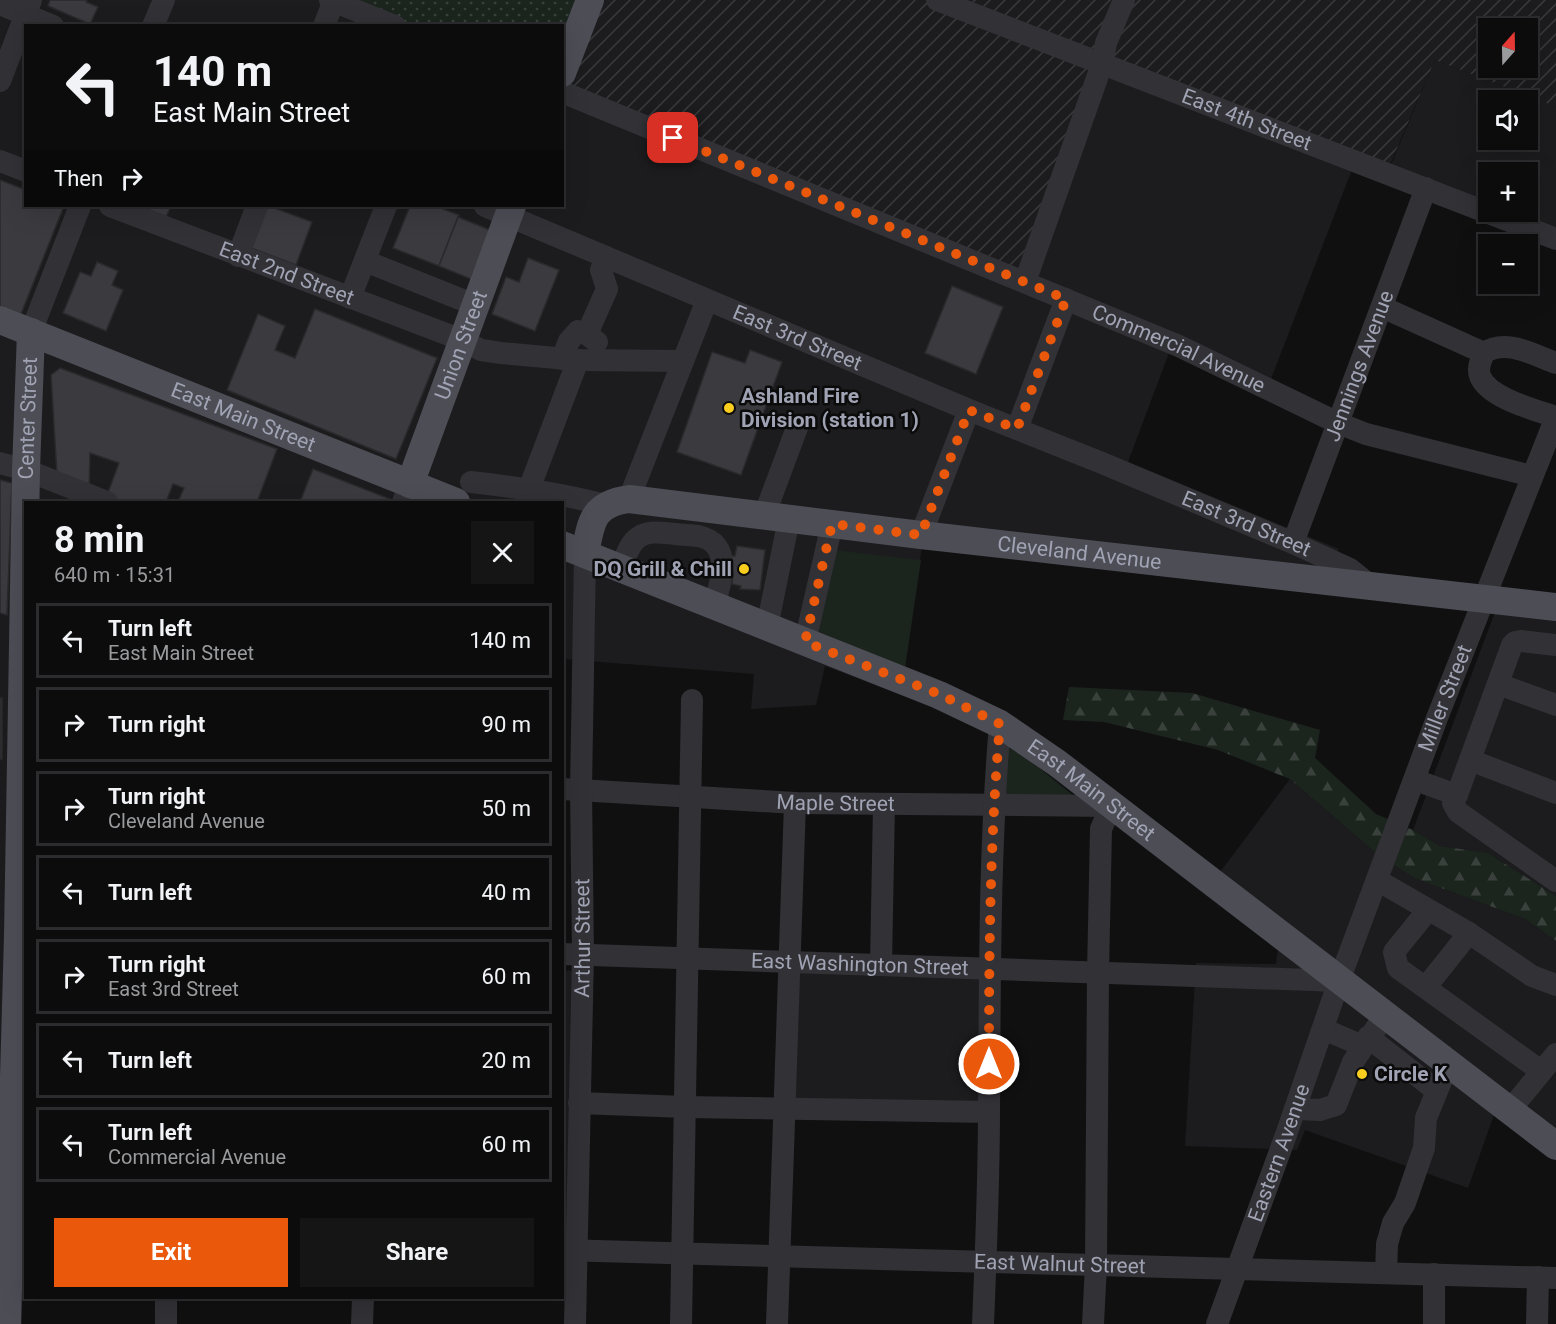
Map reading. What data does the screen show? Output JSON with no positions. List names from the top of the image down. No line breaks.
{"streets":{"main road":["Union Street","East Main Street","Center Street","Cleveland Avenue"],"street":["East 4th Street","East 2nd Street","East 3rd Street","Commercial Avenue","Jennings Avenue","Miller Street","Maple Street","Arthur Street","East Washington Street","Eastern Avenue","East Walnut Street"]},"crossings":[["East 4th Street","Jennings Avenue"],["East 2nd Street","Union Street"],["East 3rd Street","Union Street"],["East 3rd Street","Jennings Avenue"],["East 3rd Street","Cleveland Avenue"],["Union Street","East Main Street"],["Commercial Avenue","Jennings Avenue"],["Commercial Avenue","Miller Street"],["East Main Street","Center Street"],["East Main Street","Cleveland Avenue"],["East Main Street","Miller Street"],["East Main Street","Maple Street"],["East Main Street","Arthur Street"],["East Main Street","East Washington Street"],["East Main Street","Eastern Avenue"],["Cleveland Avenue","Miller Street"],["Miller Street","East Washington Street"],["Miller Street","Eastern Avenue"],["Maple Street","Arthur Street"],["Arthur Street","East Washington Street"],["Arthur Street","East Walnut Street"],["East Washington Street","Eastern Avenue"],["Eastern Avenue","East Walnut Street"]],"places":["Ashland Fire Division (station 1)","DQ Grill & Chill","Circle K"],"north":"top","page":{"map_buttons":["+","−"],"turn":["140 m","East Main Street"],"then":"Then","heading":["8 min","640 m · 15:31"],"list":[{"name":"Turn left","note":"East Main Street","value":"140 m"},{"name":"Turn right","value":"90 m"},{"name":"Turn right","note":"Cleveland Avenue","value":"50 m"},{"name":"Turn left","value":"40 m"},{"name":"Turn right","note":"East 3rd Street","value":"60 m"},{"name":"Turn left","value":"20 m"},{"name":"Turn left","note":"Commercial Avenue","value":"60 m"}],"buttons":["Exit","Share"]}}
